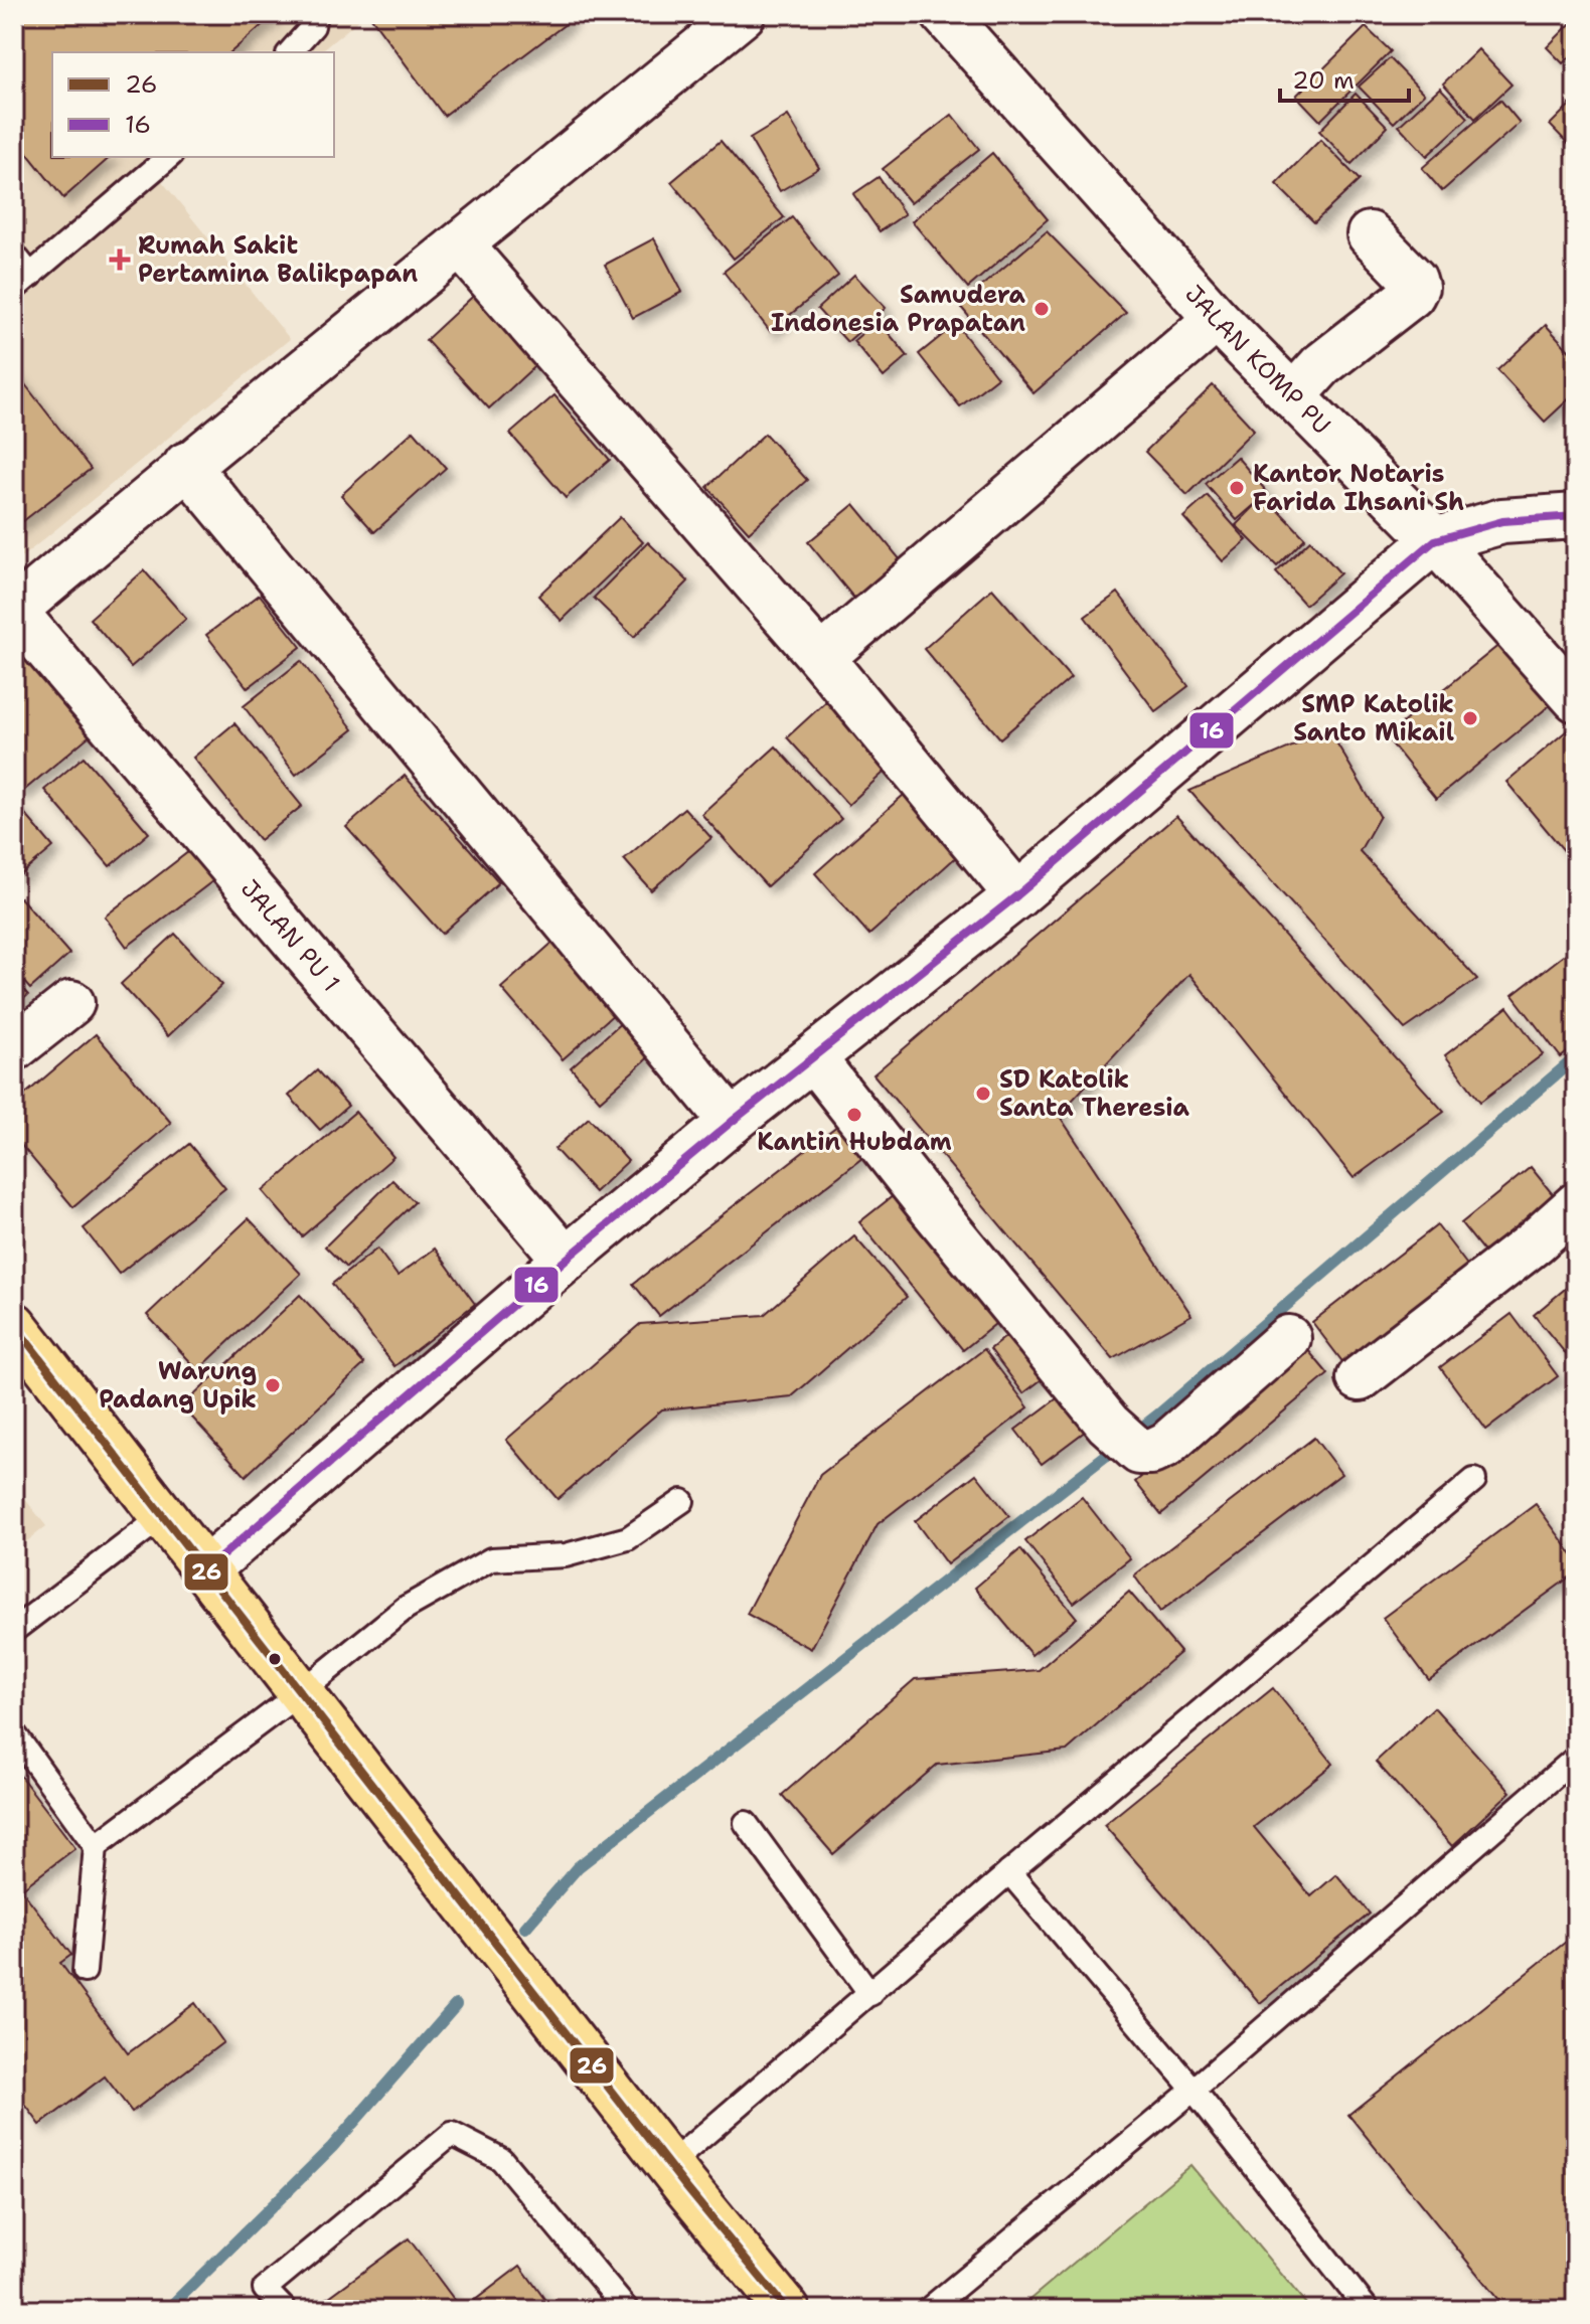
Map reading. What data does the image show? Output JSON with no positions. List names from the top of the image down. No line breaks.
{"streets":{"street":["JALAN KOMP PU","JALAN PU 1"]},"places":{"health":["Rumah Sakit Pertamina Balikpapan"],"other":["Samudera Indonesia Prapatan","Kantor Notaris Farida Ihsani Sh","SMP Katolik Santo Mikail","SD Katolik Santa Theresia","Kantin Hubdam","Warung Padang Upik"]},"lines":["transit line 16","transit line 26"],"legend":["26","16"],"scale_bar":"20 m"}
